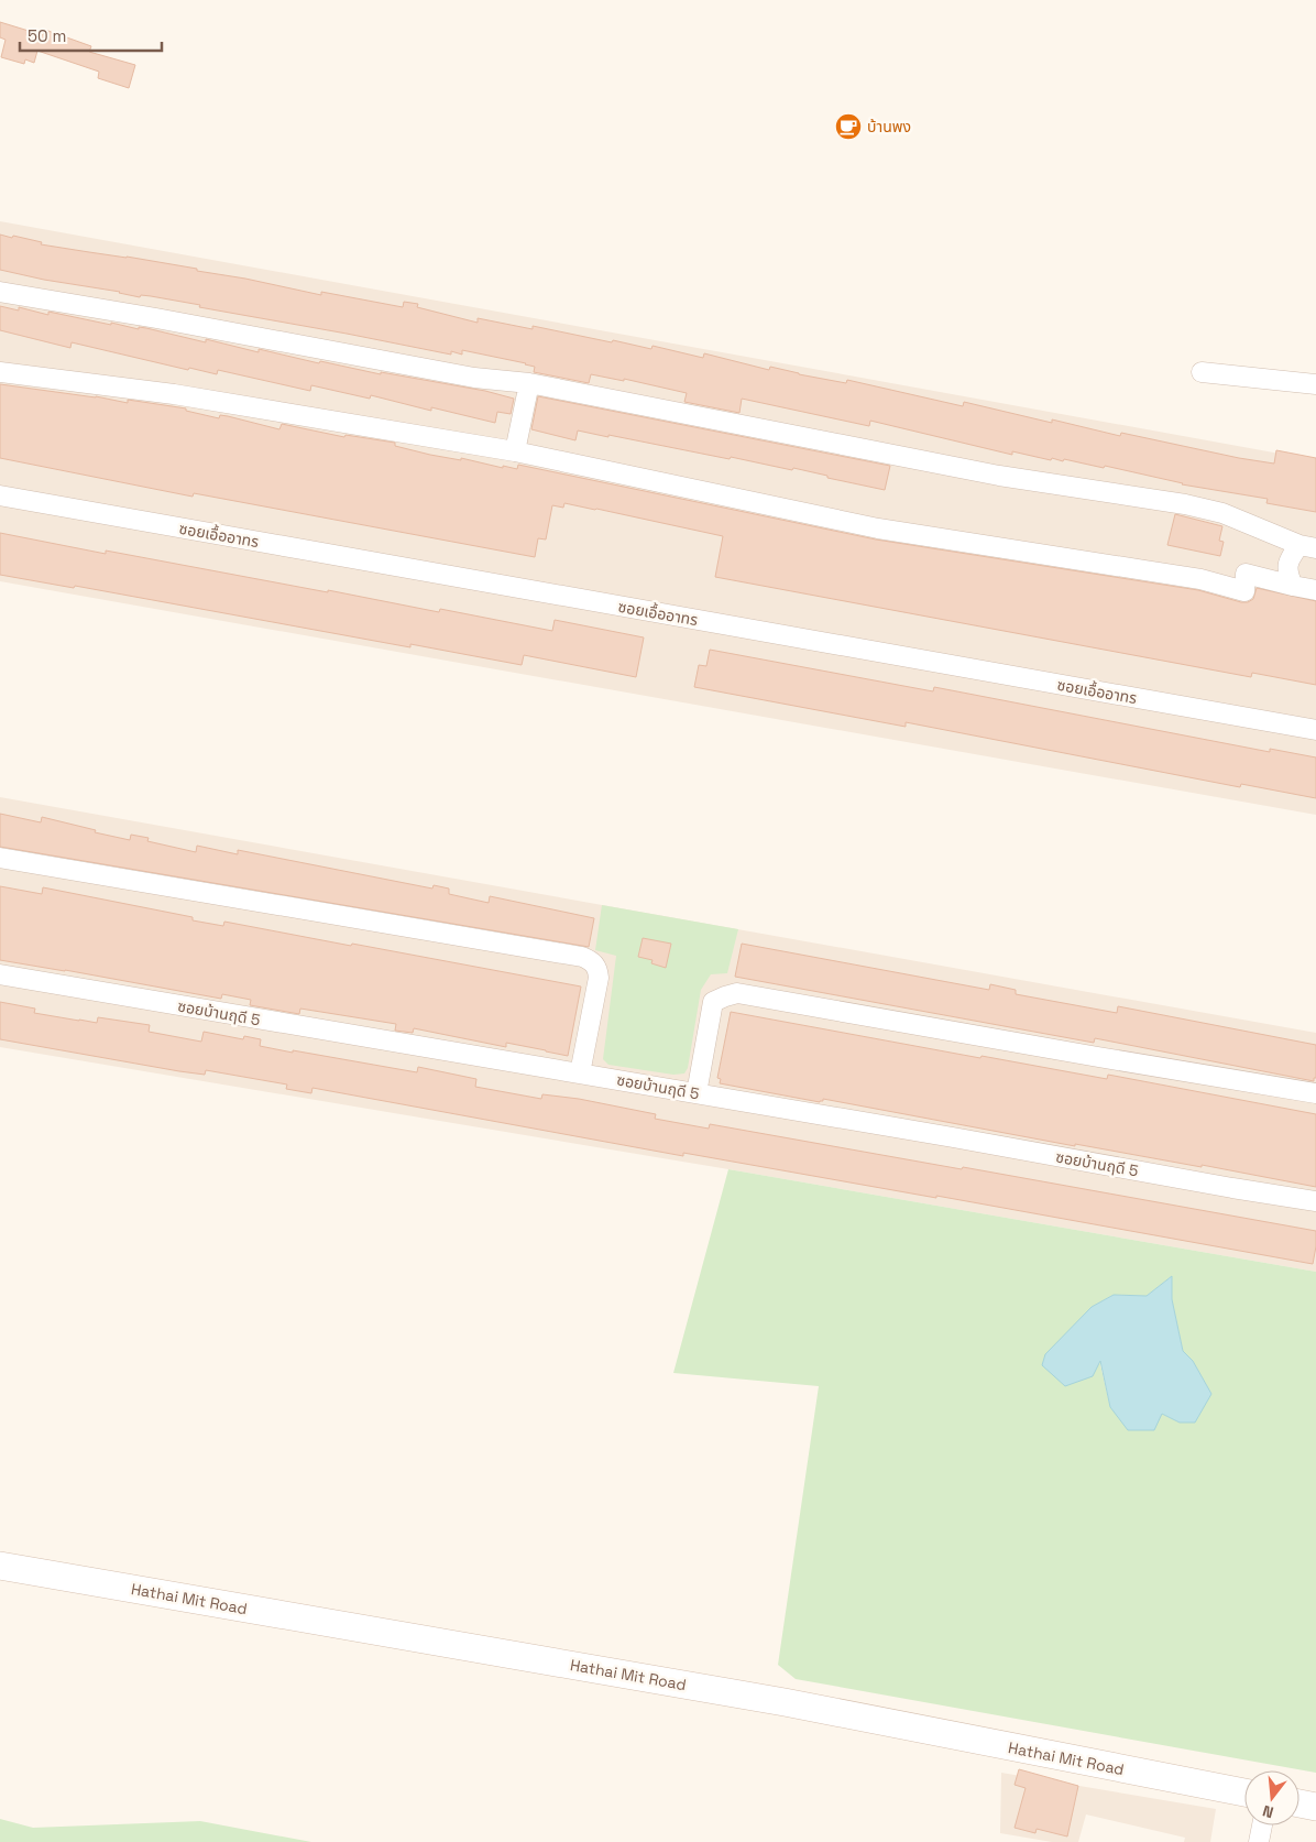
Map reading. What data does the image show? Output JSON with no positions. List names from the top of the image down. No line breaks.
{"streets":{"street":["ซอยเอื้ออาทร","ซอยบ้านฤดี 5","Hathai Mit Road"]},"places":{"cafe":["บ้านพง"]},"scale_bar":"50 m","north":"bottom"}
